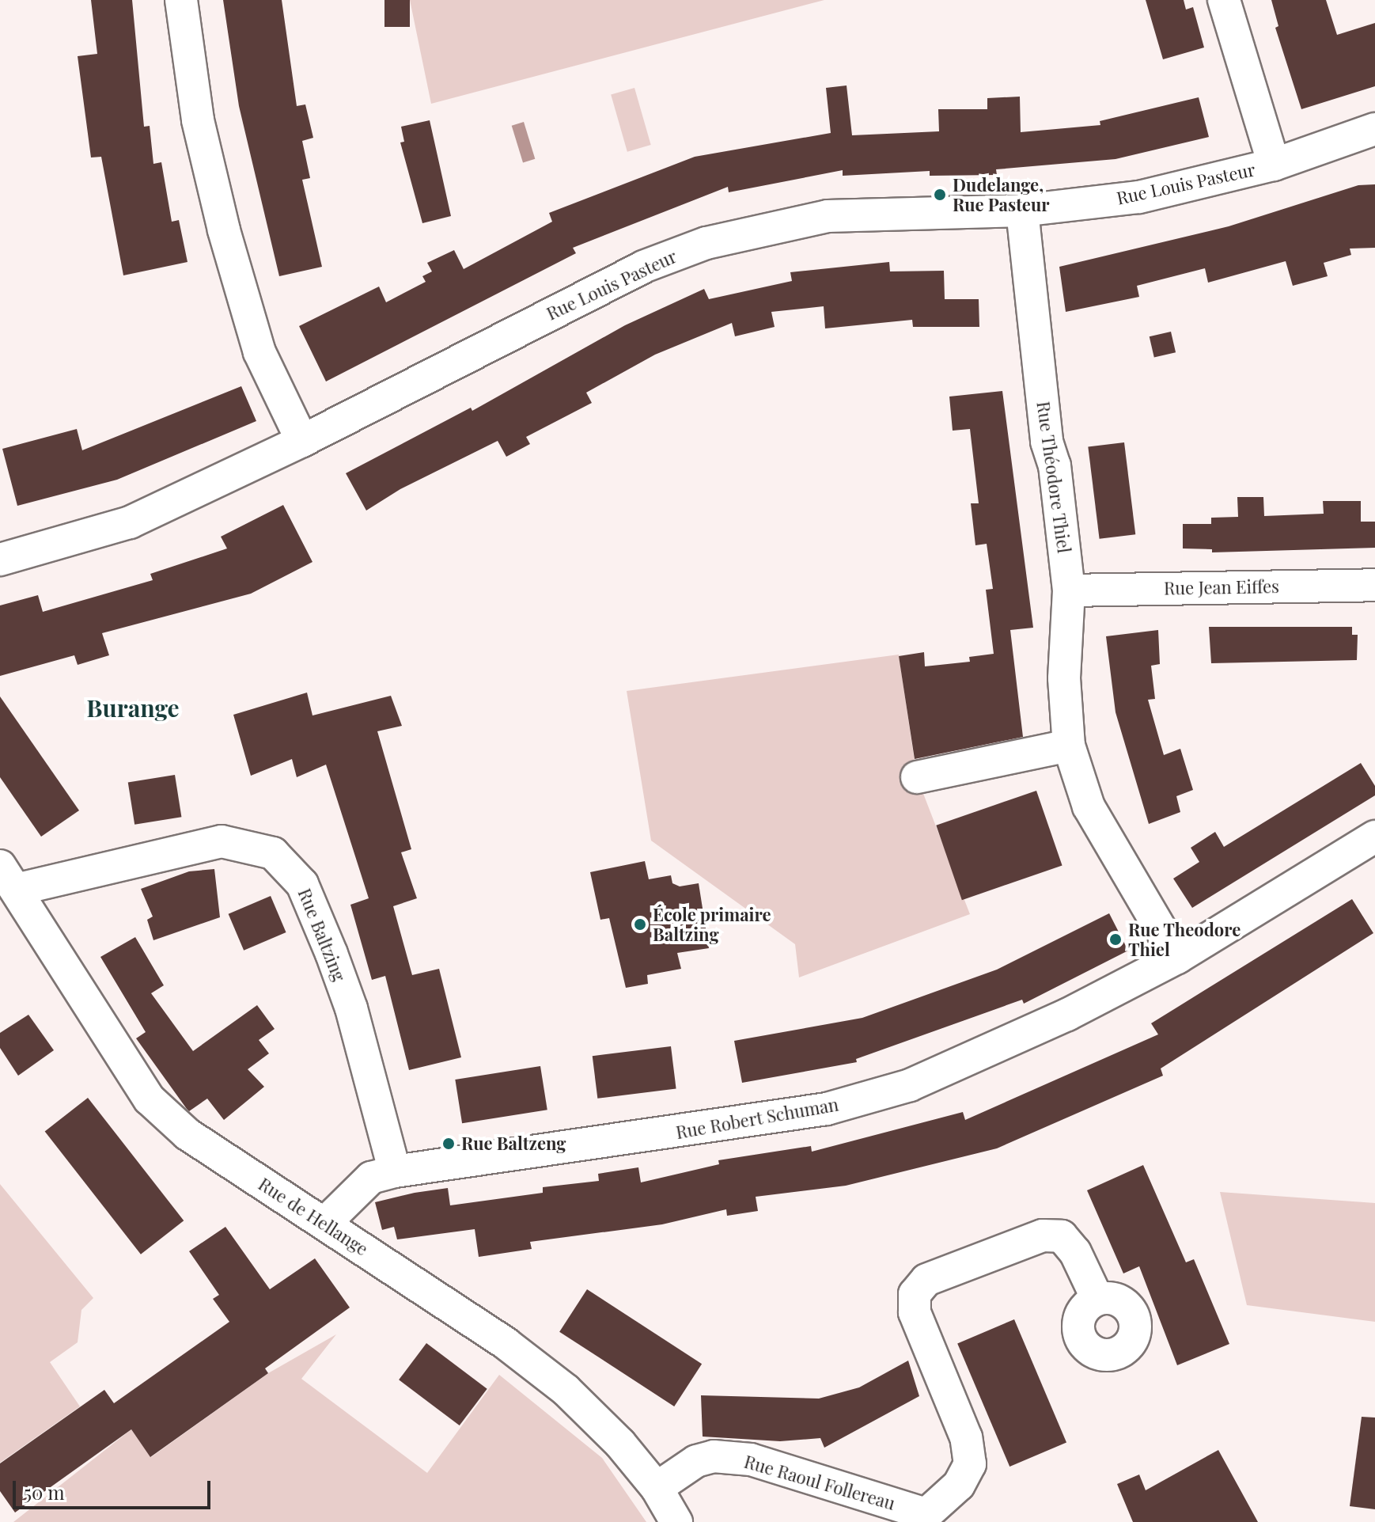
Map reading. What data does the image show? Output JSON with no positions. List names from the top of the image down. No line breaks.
{"streets":{"street":["Rue Louis Pasteur","Rue Théodore Thiel","Rue Jean Eiffes","Rue Baltzing","Rue Robert Schuman","Rue de Hellange","Rue Raoul Follereau"]},"crossings":[["Rue Louis Pasteur","Rue Théodore Thiel"],["Rue Théodore Thiel","Rue Jean Eiffes"],["Rue Théodore Thiel","Rue Robert Schuman"],["Rue Baltzing","Rue Robert Schuman"],["Rue Baltzing","Rue de Hellange"],["Rue Robert Schuman","Rue de Hellange"],["Rue de Hellange","Rue Raoul Follereau"]],"districts":["Burange"],"places":["Dudelange, Rue Pasteur","École primaire Baltzing","Rue Theodore Thiel","Rue Baltzeng"],"scale_bar":"50 m"}
